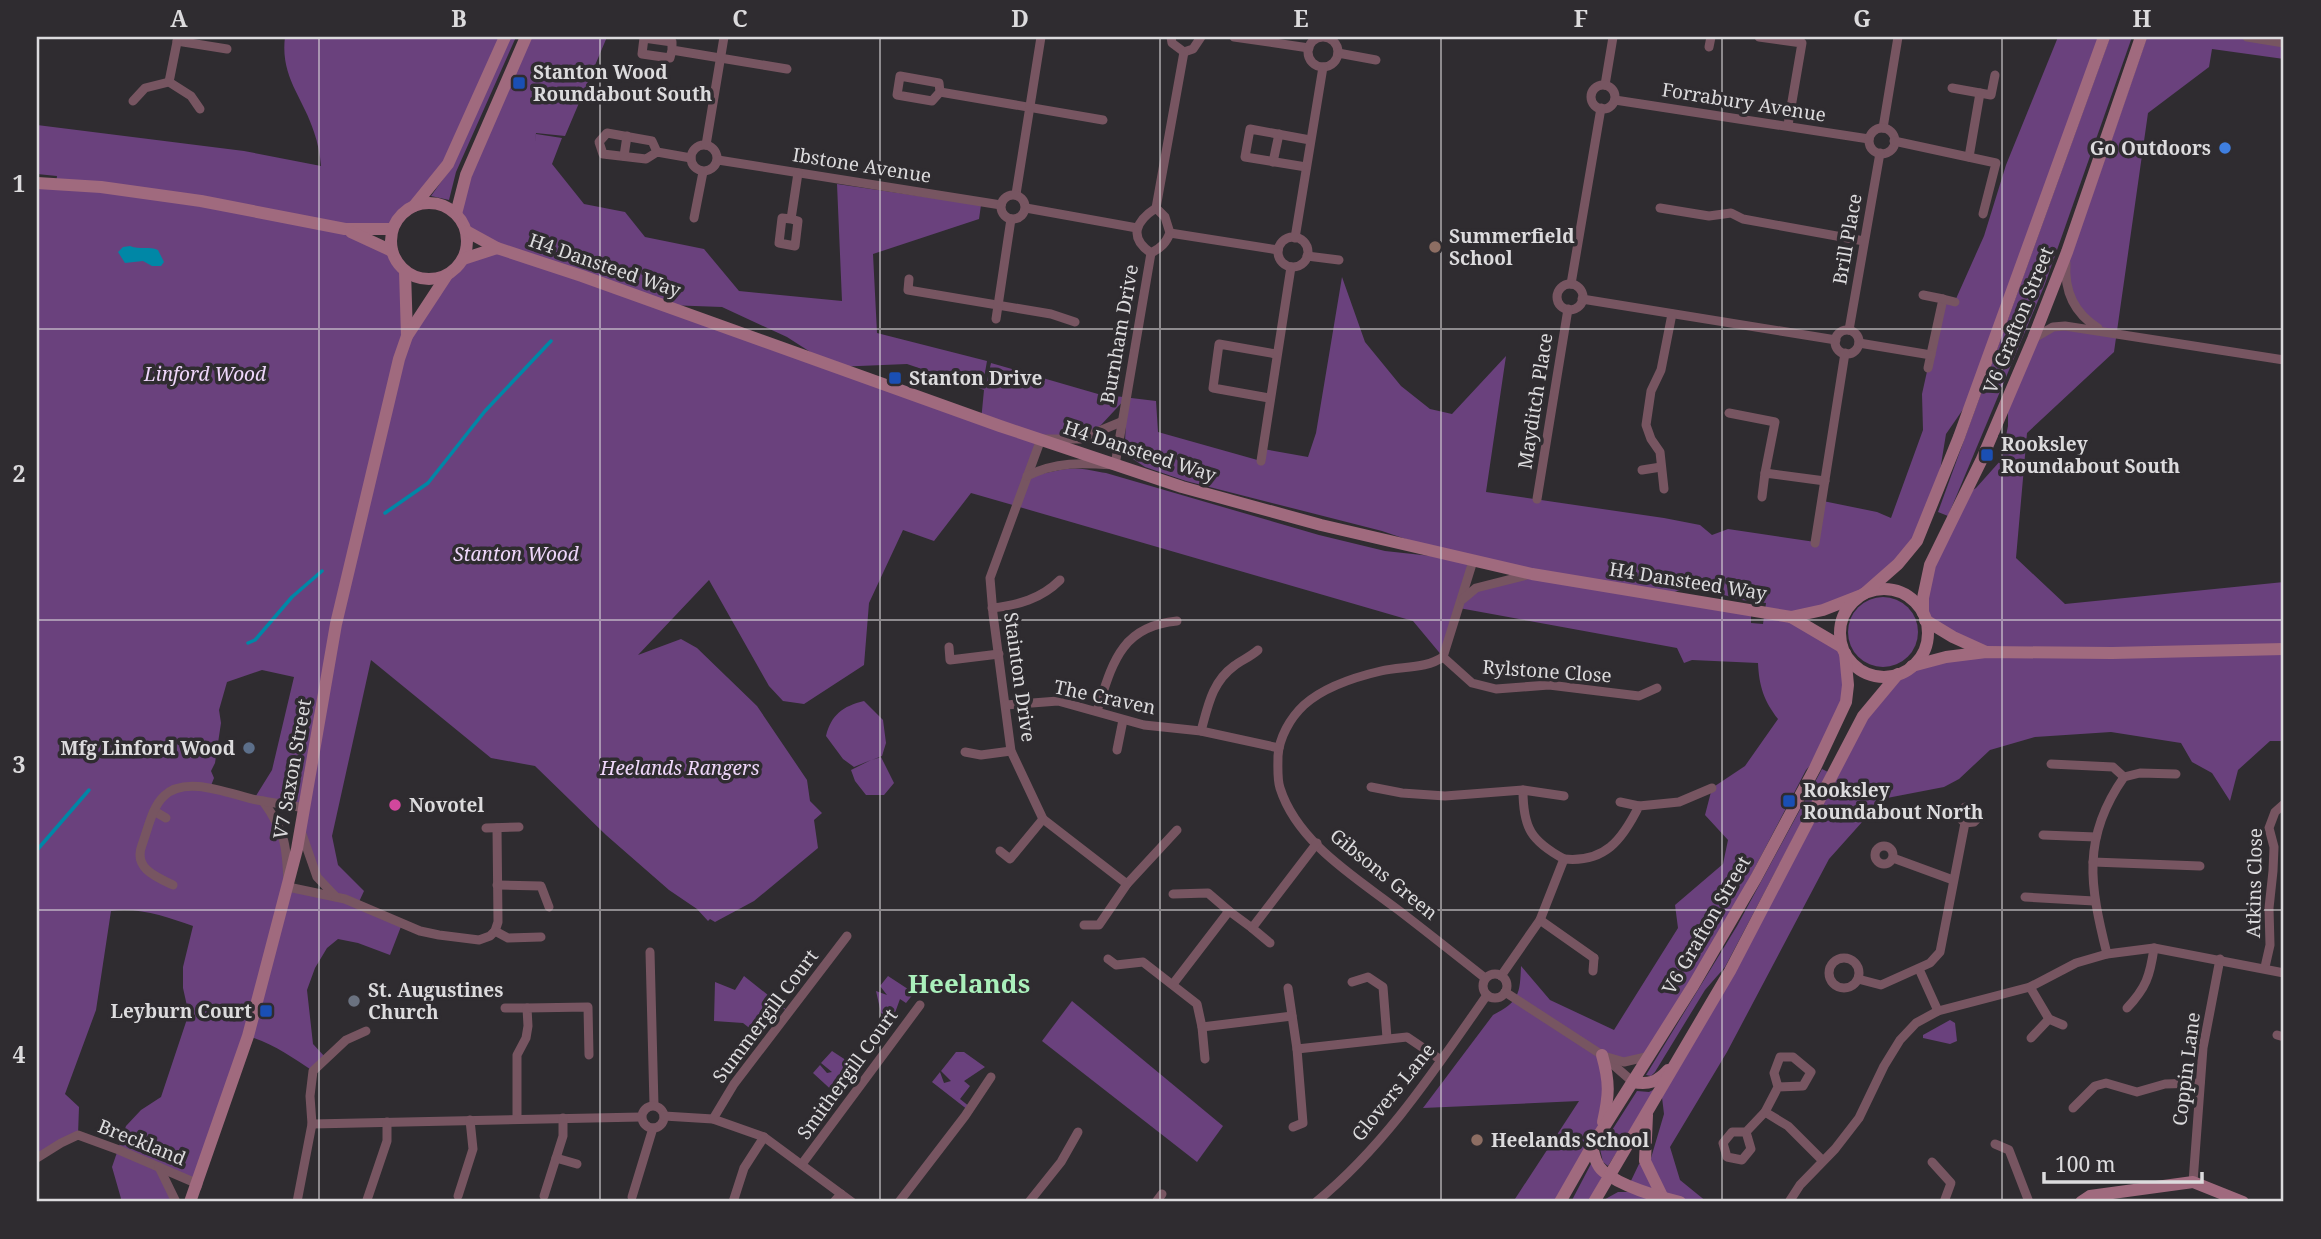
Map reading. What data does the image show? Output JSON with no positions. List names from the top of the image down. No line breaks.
{"streets":{"street":["Forrabury Avenue","Ibstone Avenue","Brill Place","H4 Dansteed Way","V6 Grafton Street","Burnham Drive","Mayditch Place","Rylstone Close","Stainton Drive","The Craven","V7 Saxon Street","Gibsons Green","Atkins Close","Summergill Court","Coppin Lane","Smithergill Court","Glovers Lane","Breckland"]},"crossings":[["Forrabury Avenue","Brill Place"],["Forrabury Avenue","Mayditch Place"],["H4 Dansteed Way","V6 Grafton Street"],["H4 Dansteed Way","Burnham Drive"],["H4 Dansteed Way","Stainton Drive"],["H4 Dansteed Way","V7 Saxon Street"],["Burnham Drive","Stainton Drive"],["Rylstone Close","Gibsons Green"],["Stainton Drive","The Craven"],["The Craven","Gibsons Green"],["V7 Saxon Street","Breckland"],["Gibsons Green","Glovers Lane"]],"districts":["Heelands"],"parks":["Linford Wood","Stanton Wood","Heelands Rangers"],"places":{"transit":["Stanton Wood Roundabout South","Stanton Drive","Rooksley Roundabout South","Rooksley Roundabout North","Leyburn Court"],"other":["Go Outdoors","Summerfield School","Mfg Linford Wood","Novotel","St. Augustines Church","Heelands School"]},"scale_bar":"100 m","grid":{"columns":["A","B","C","D","E","F","G","H"],"rows":["1","2","3","4"]}}
